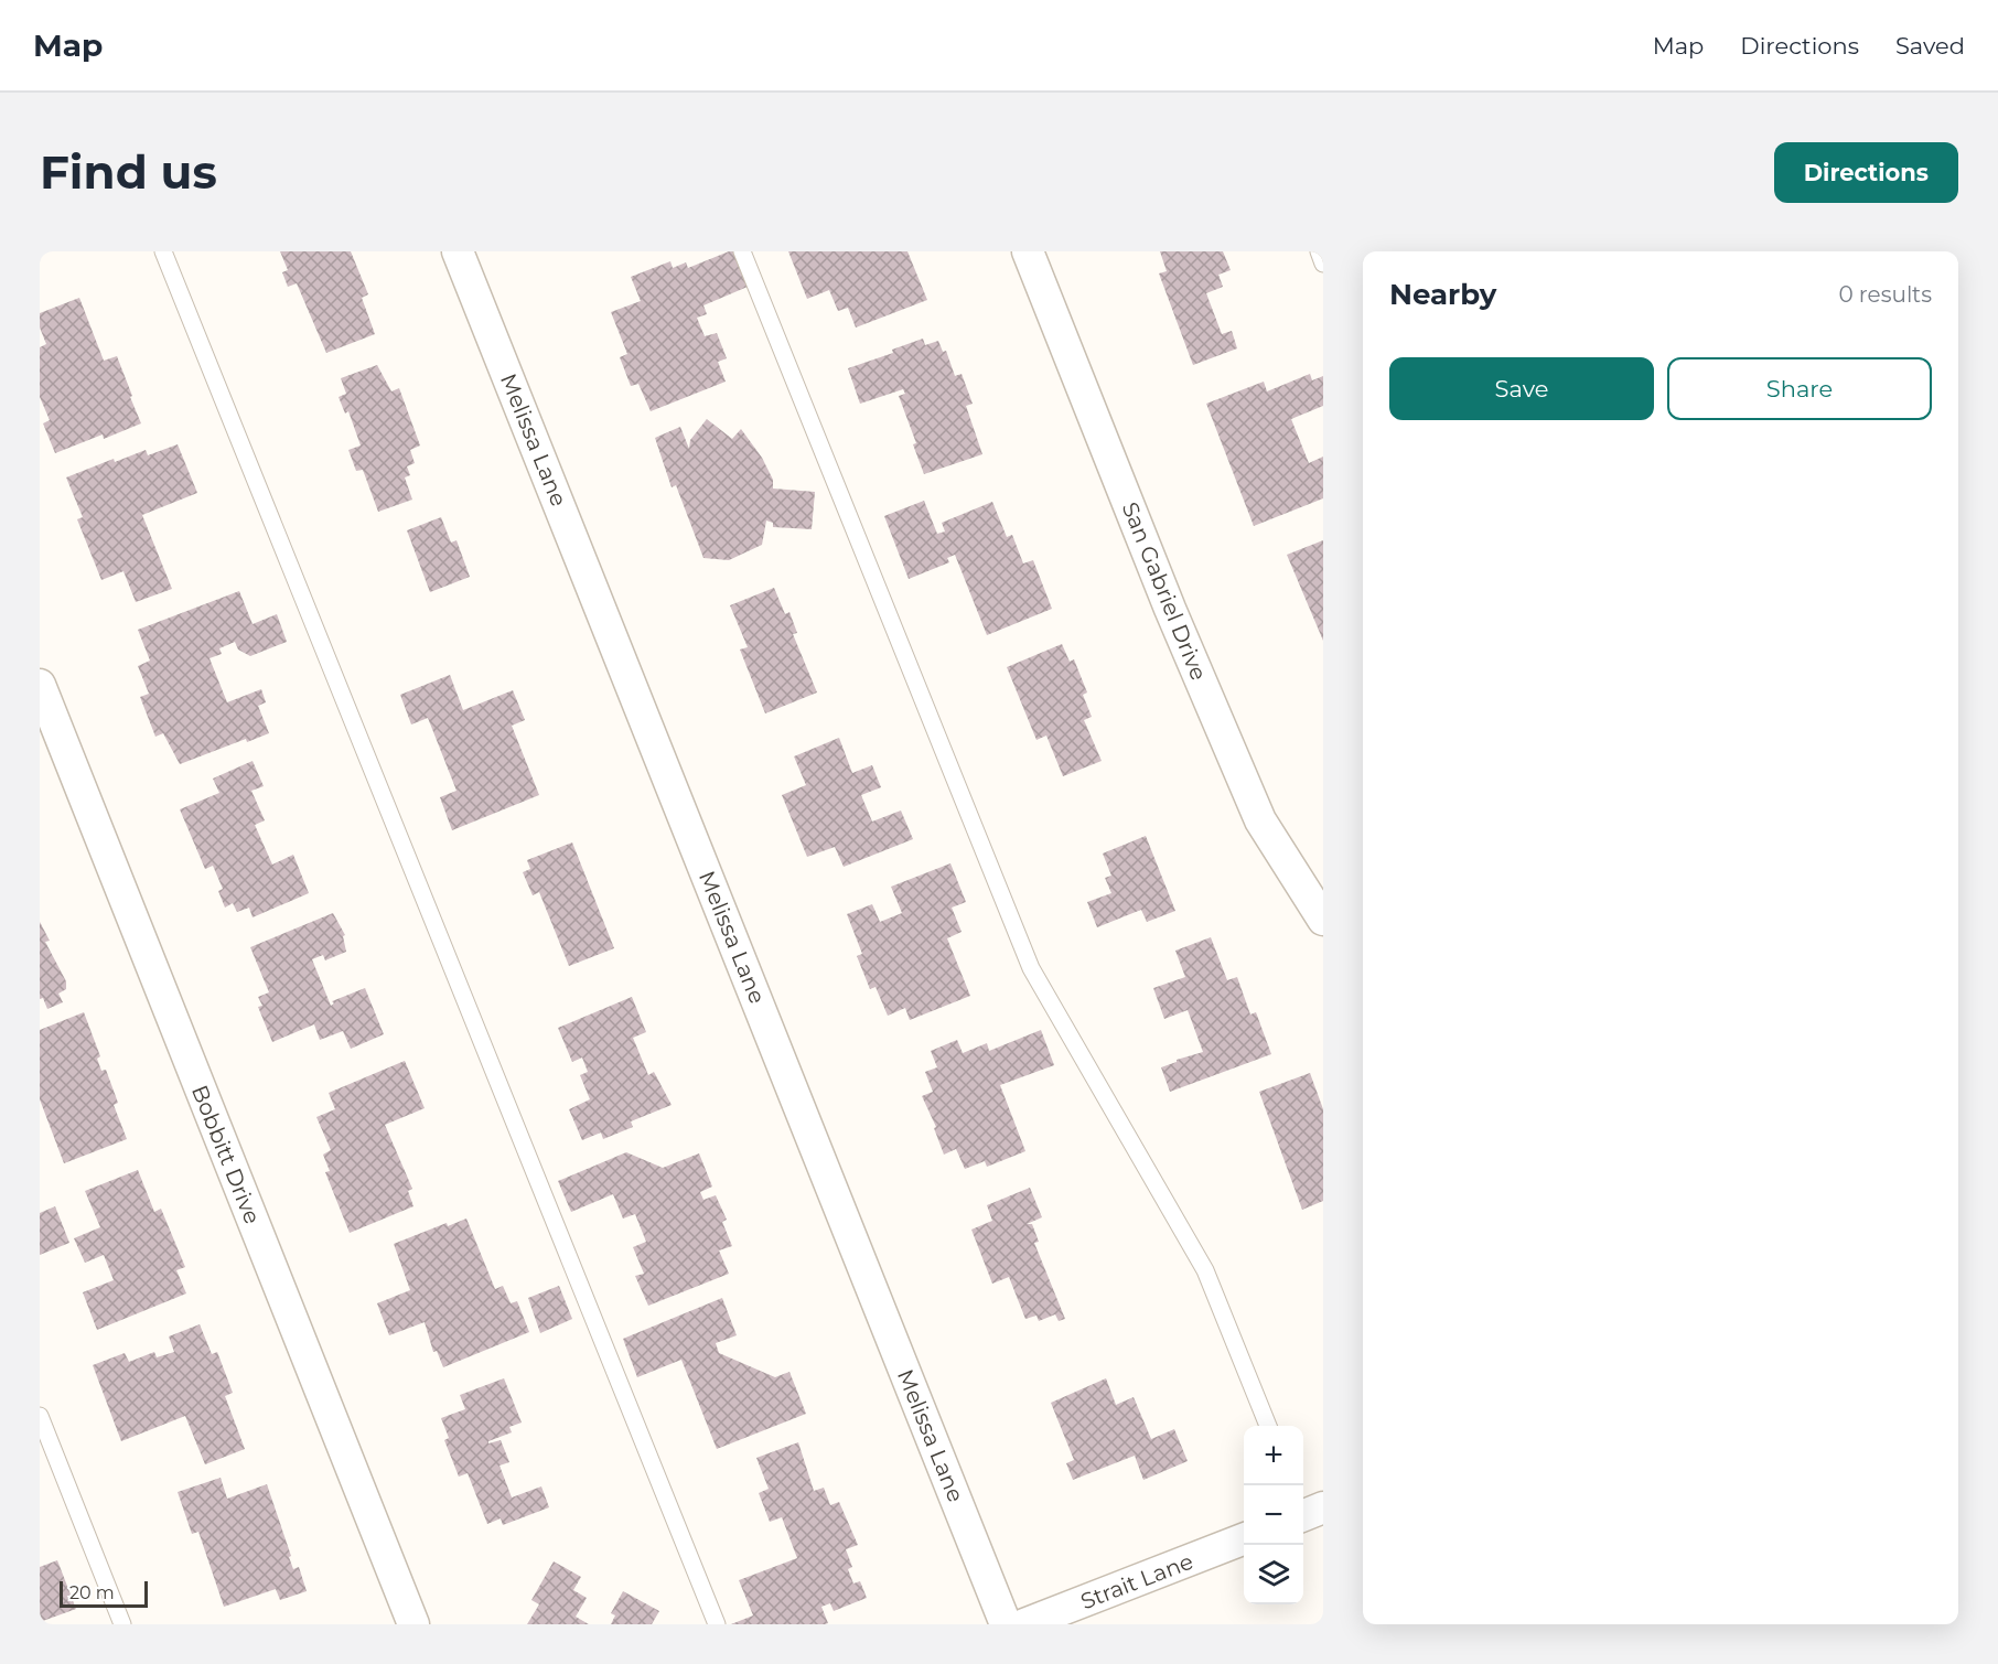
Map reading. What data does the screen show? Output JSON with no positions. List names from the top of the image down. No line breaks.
{"streets":{"street":["Melissa Lane","San Gabriel Drive","Bobbitt Drive","Strait Lane"]},"scale_bar":"20 m","page":{"header":"Map","nav":["Map","Directions","Saved"],"buttons":["Directions",["Save","Share"]],"title":"Find us","heading":["Nearby","0 results"],"map_buttons":["+","−"],"scale":"20 m"}}
